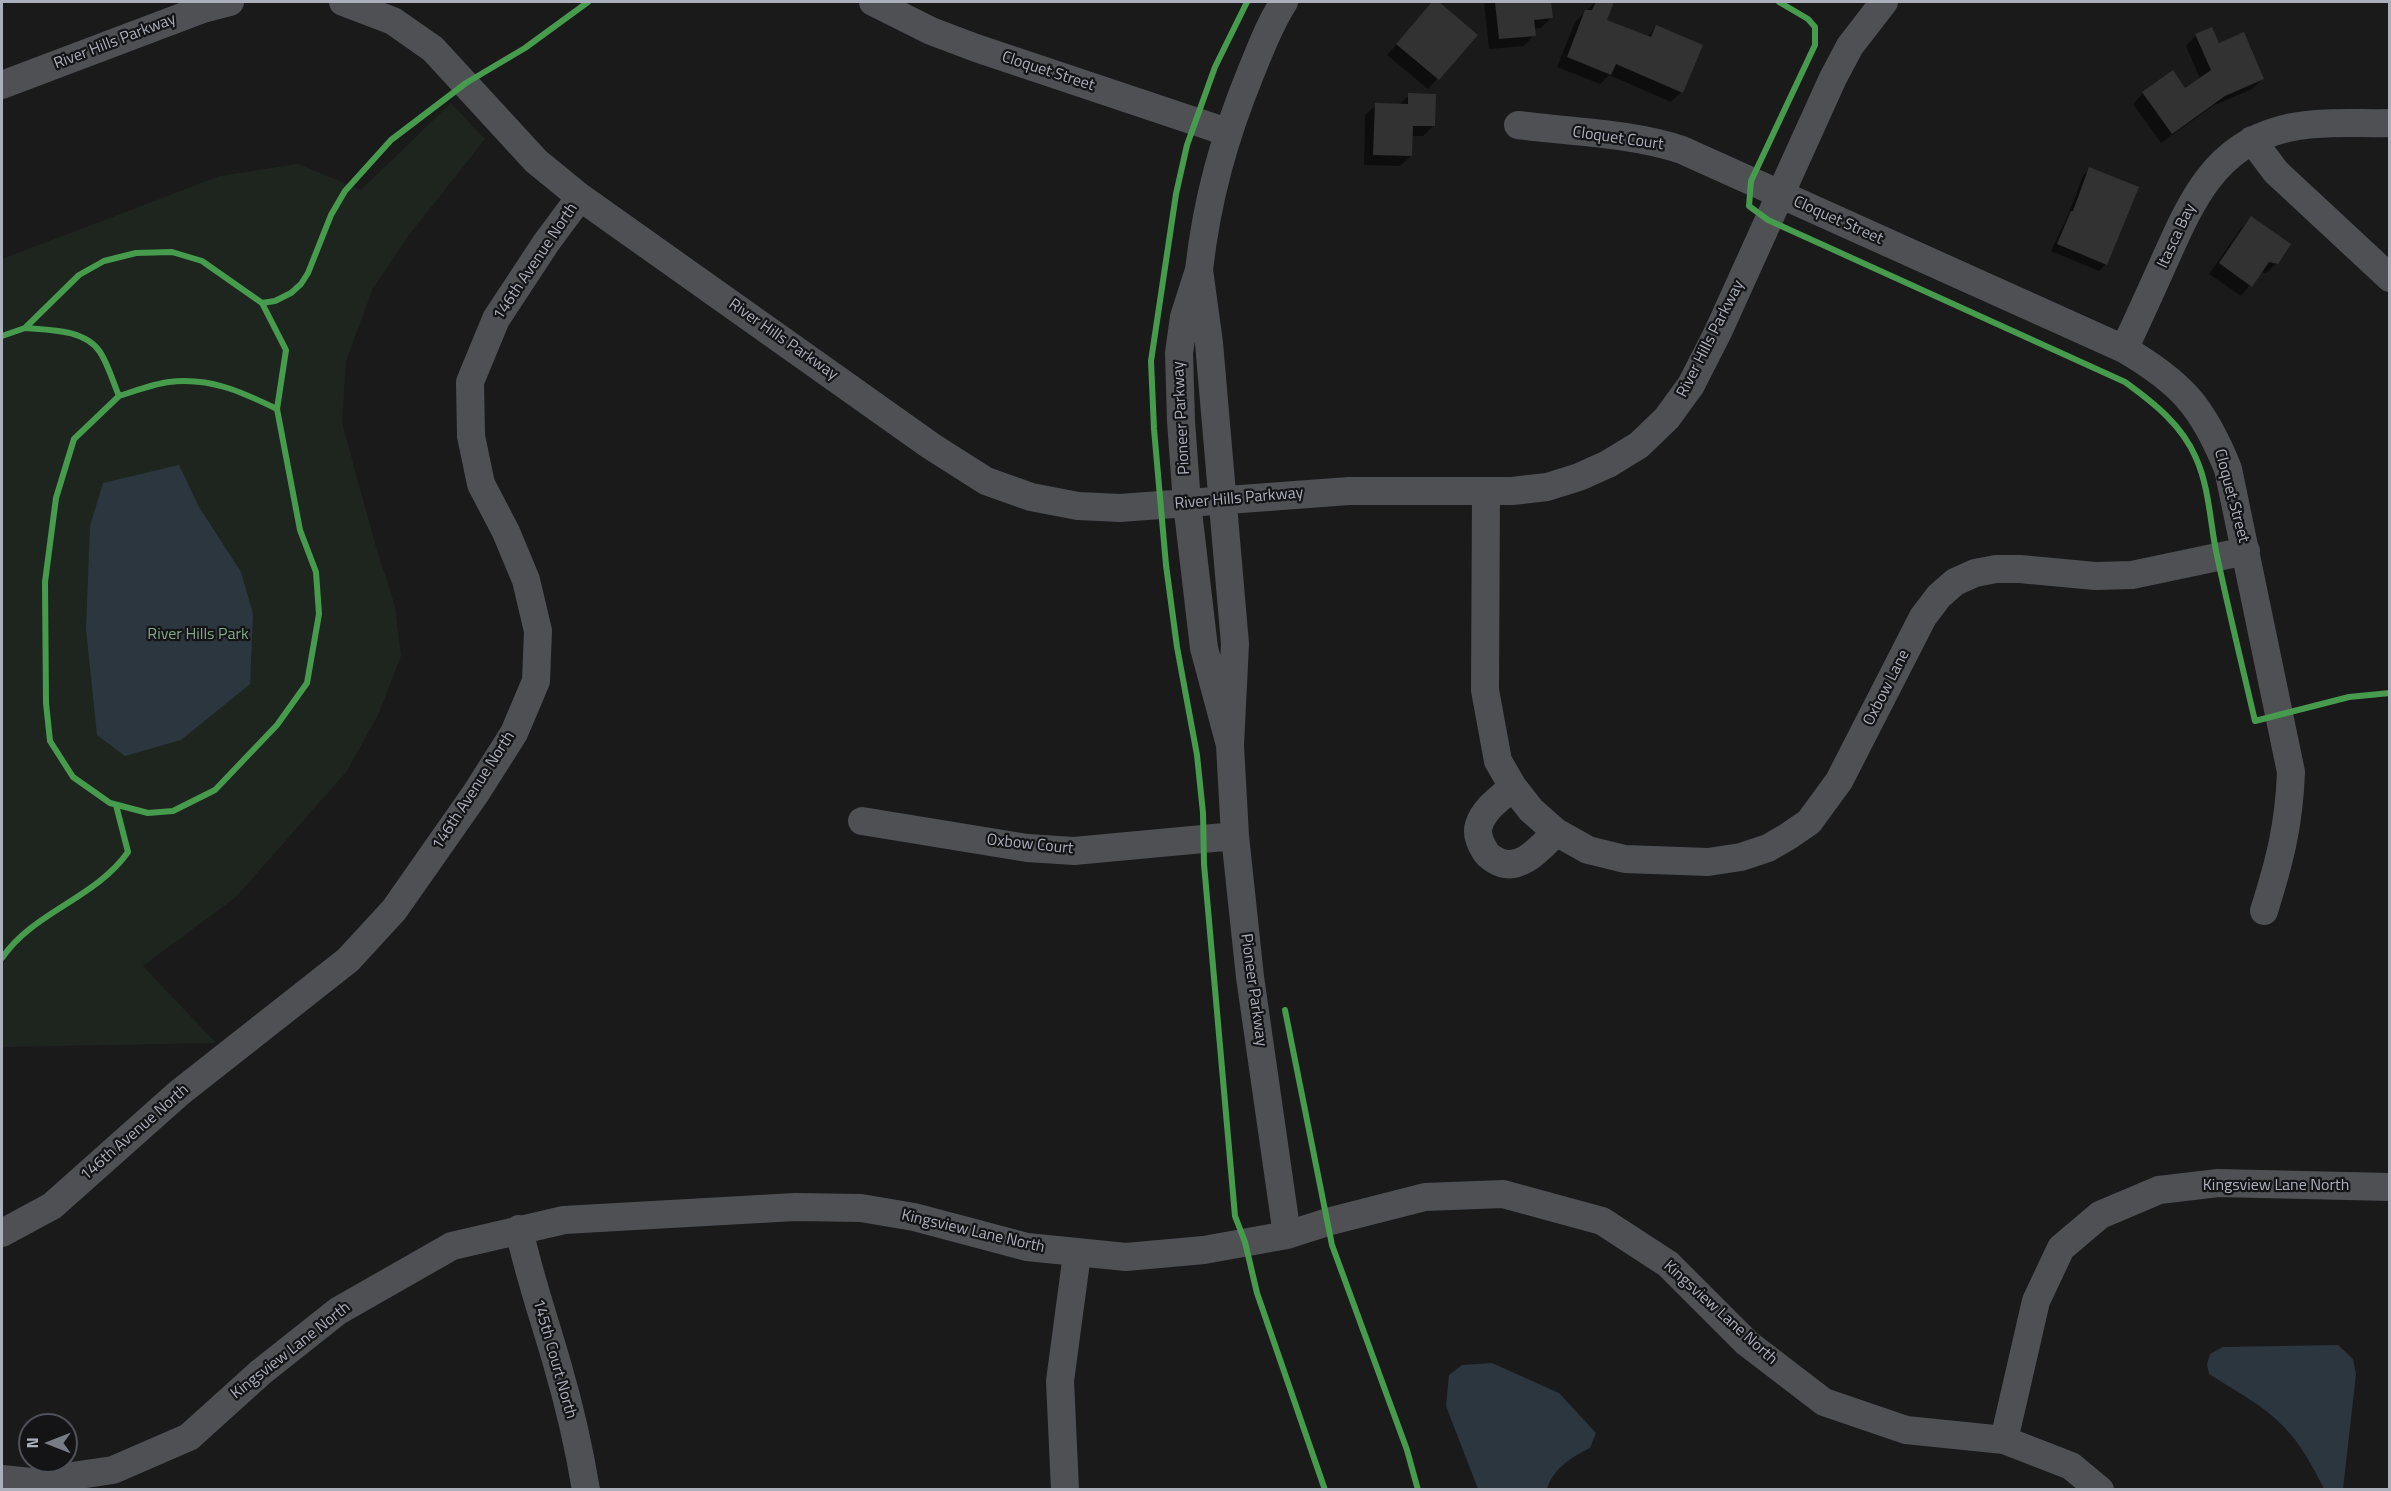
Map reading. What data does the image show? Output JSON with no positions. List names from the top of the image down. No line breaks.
{"streets":{"street":["River Hills Parkway","Cloquet Street","Cloquet Court","Itasca Bay","146th Avenue North","Pioneer Parkway","Oxbow Lane","Oxbow Court","Kingsview Lane North","145th Court North"]},"crossings":[["River Hills Parkway","Cloquet Street"],["River Hills Parkway","Cloquet Court"],["River Hills Parkway","146th Avenue North"],["River Hills Parkway","Pioneer Parkway"],["River Hills Parkway","Oxbow Lane"],["Cloquet Street","Cloquet Court"],["Cloquet Street","Itasca Bay"],["Cloquet Street","Pioneer Parkway"],["Cloquet Street","Oxbow Lane"],["Pioneer Parkway","Oxbow Court"],["Pioneer Parkway","Kingsview Lane North"],["Kingsview Lane North","145th Court North"]],"parks":["River Hills Park"],"north":"left"}
